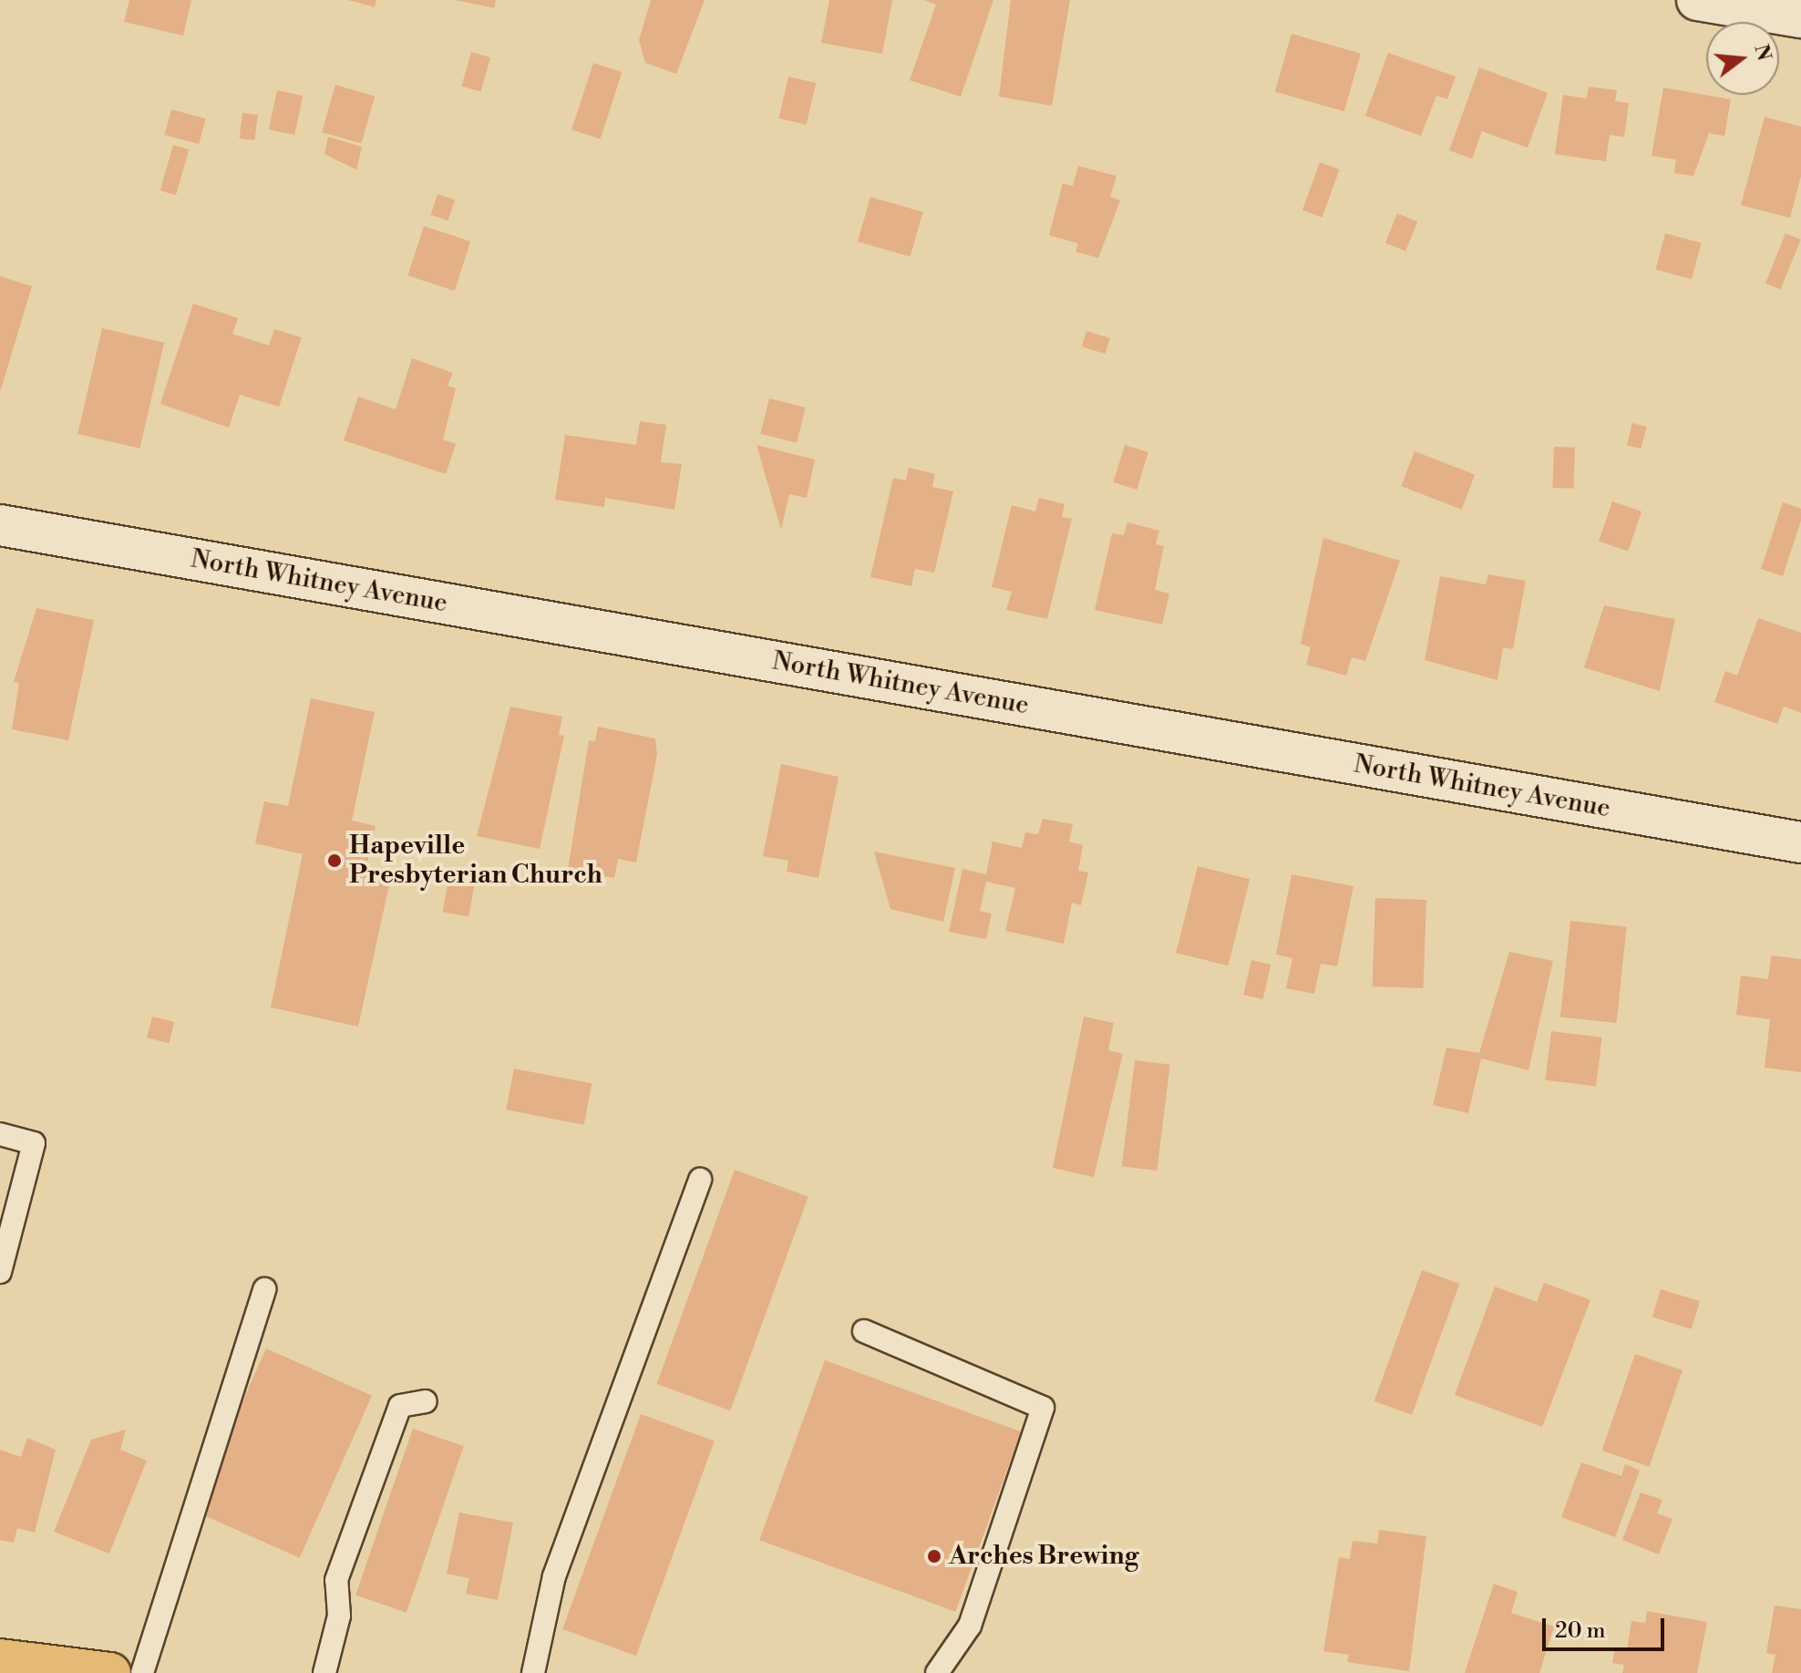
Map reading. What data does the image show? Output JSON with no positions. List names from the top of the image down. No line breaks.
{"streets":{"street":["North Whitney Avenue"]},"places":["Hapeville Presbyterian Church","Arches Brewing"],"scale_bar":"20 m","north":"right"}
